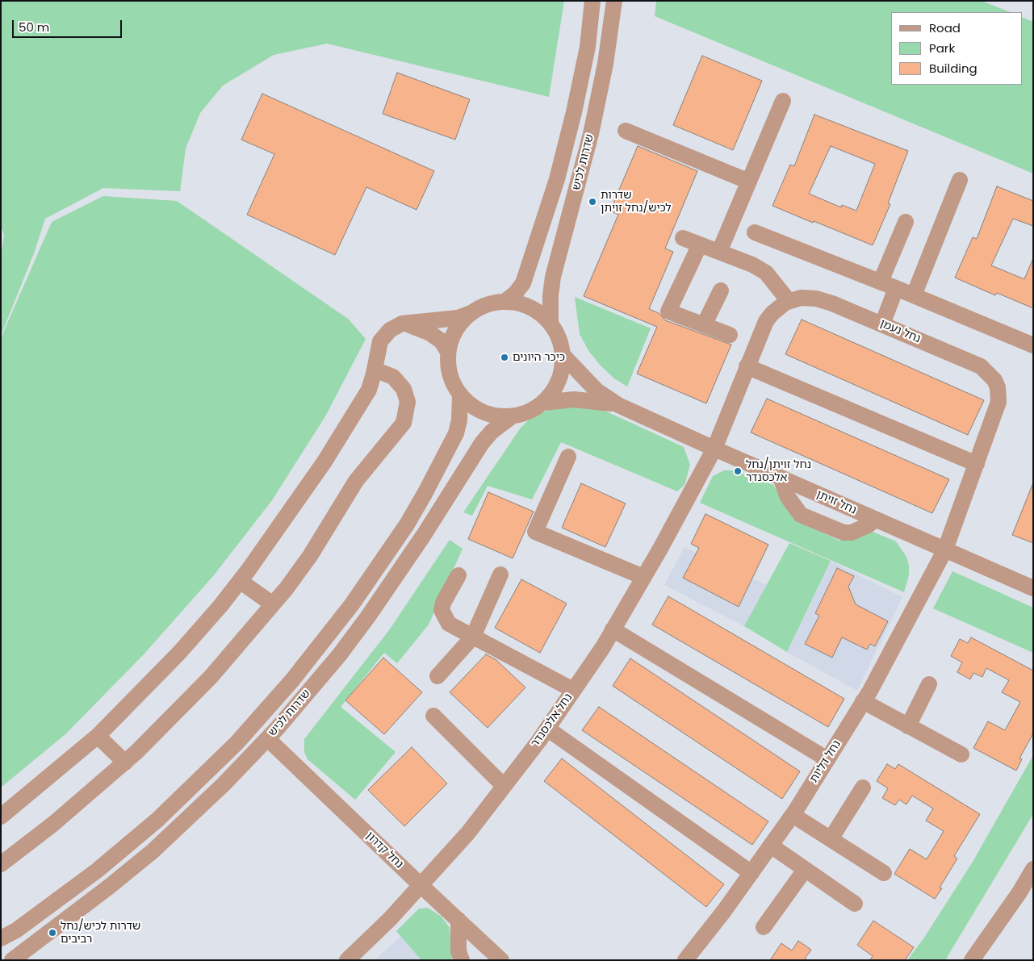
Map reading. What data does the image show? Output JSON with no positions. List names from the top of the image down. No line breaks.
{"streets":{"street":["שדרות לכיש","נחל נעמן","נחל זויתן","נחל אלכסנדר","נחל דליות","נחל קדרון"]},"crossings":[["שדרות לכיש","נחל זויתן"],["שדרות לכיש","נחל קדרון"],["נחל נעמן","נחל זויתן"],["נחל נעמן","נחל דליות"],["נחל זויתן","נחל אלכסנדר"],["נחל זויתן","נחל דליות"],["נחל אלכסנדר","נחל קדרון"]],"places":["שדרות לכיש/נחל זויתן","כיכר היונים","נחל זויתן/נחל אלכסנדר","שדרות לכיש/נחל רביבים"],"legend":["Road","Park","Building"],"scale_bar":"50 m"}
